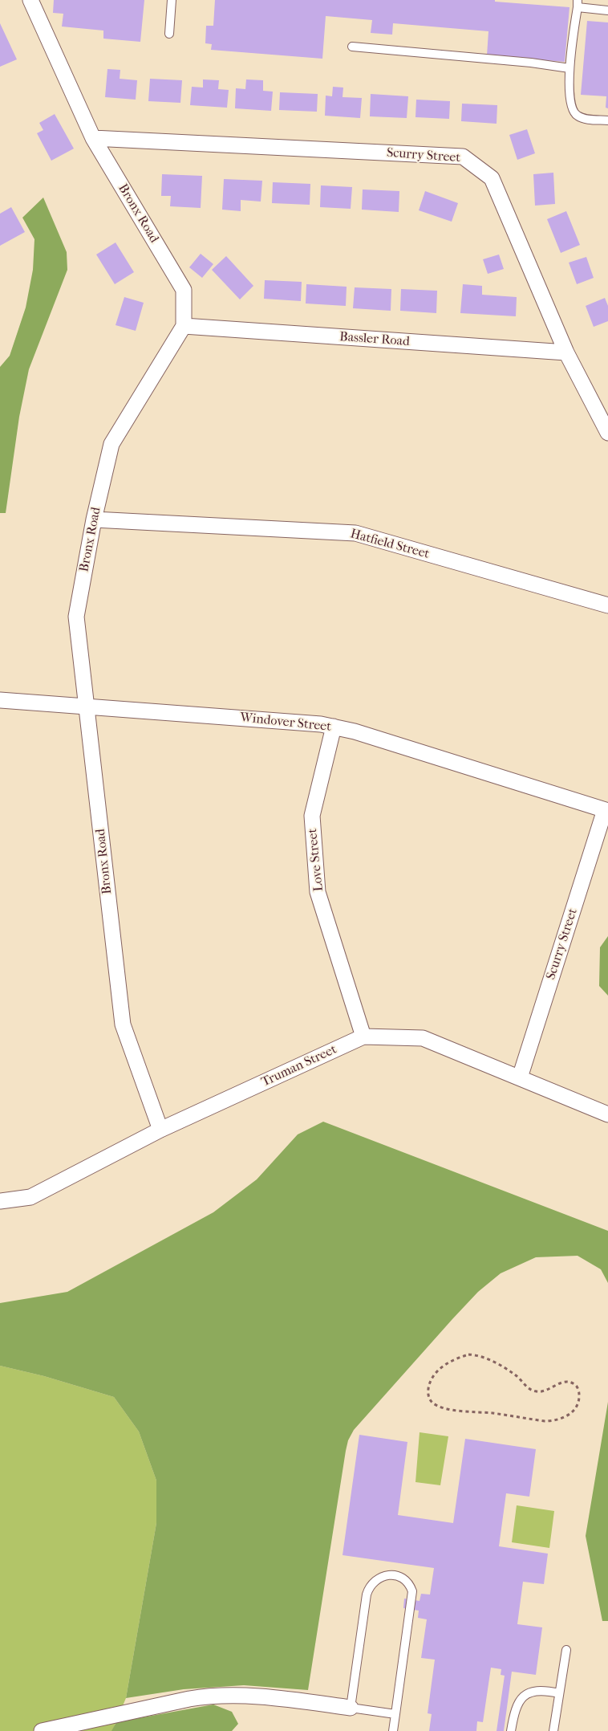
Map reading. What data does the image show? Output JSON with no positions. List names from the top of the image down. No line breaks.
{"streets":{"street":["Scurry Street","Bronx Road","Bassler Road","Hatfield Street","Windover Street","Love Street","Truman Street"]},"crossings":[["Scurry Street","Bronx Road"],["Scurry Street","Bassler Road"],["Scurry Street","Windover Street"],["Scurry Street","Truman Street"],["Bronx Road","Bassler Road"],["Bronx Road","Hatfield Street"],["Bronx Road","Windover Street"],["Bronx Road","Truman Street"],["Windover Street","Love Street"],["Love Street","Truman Street"]]}
